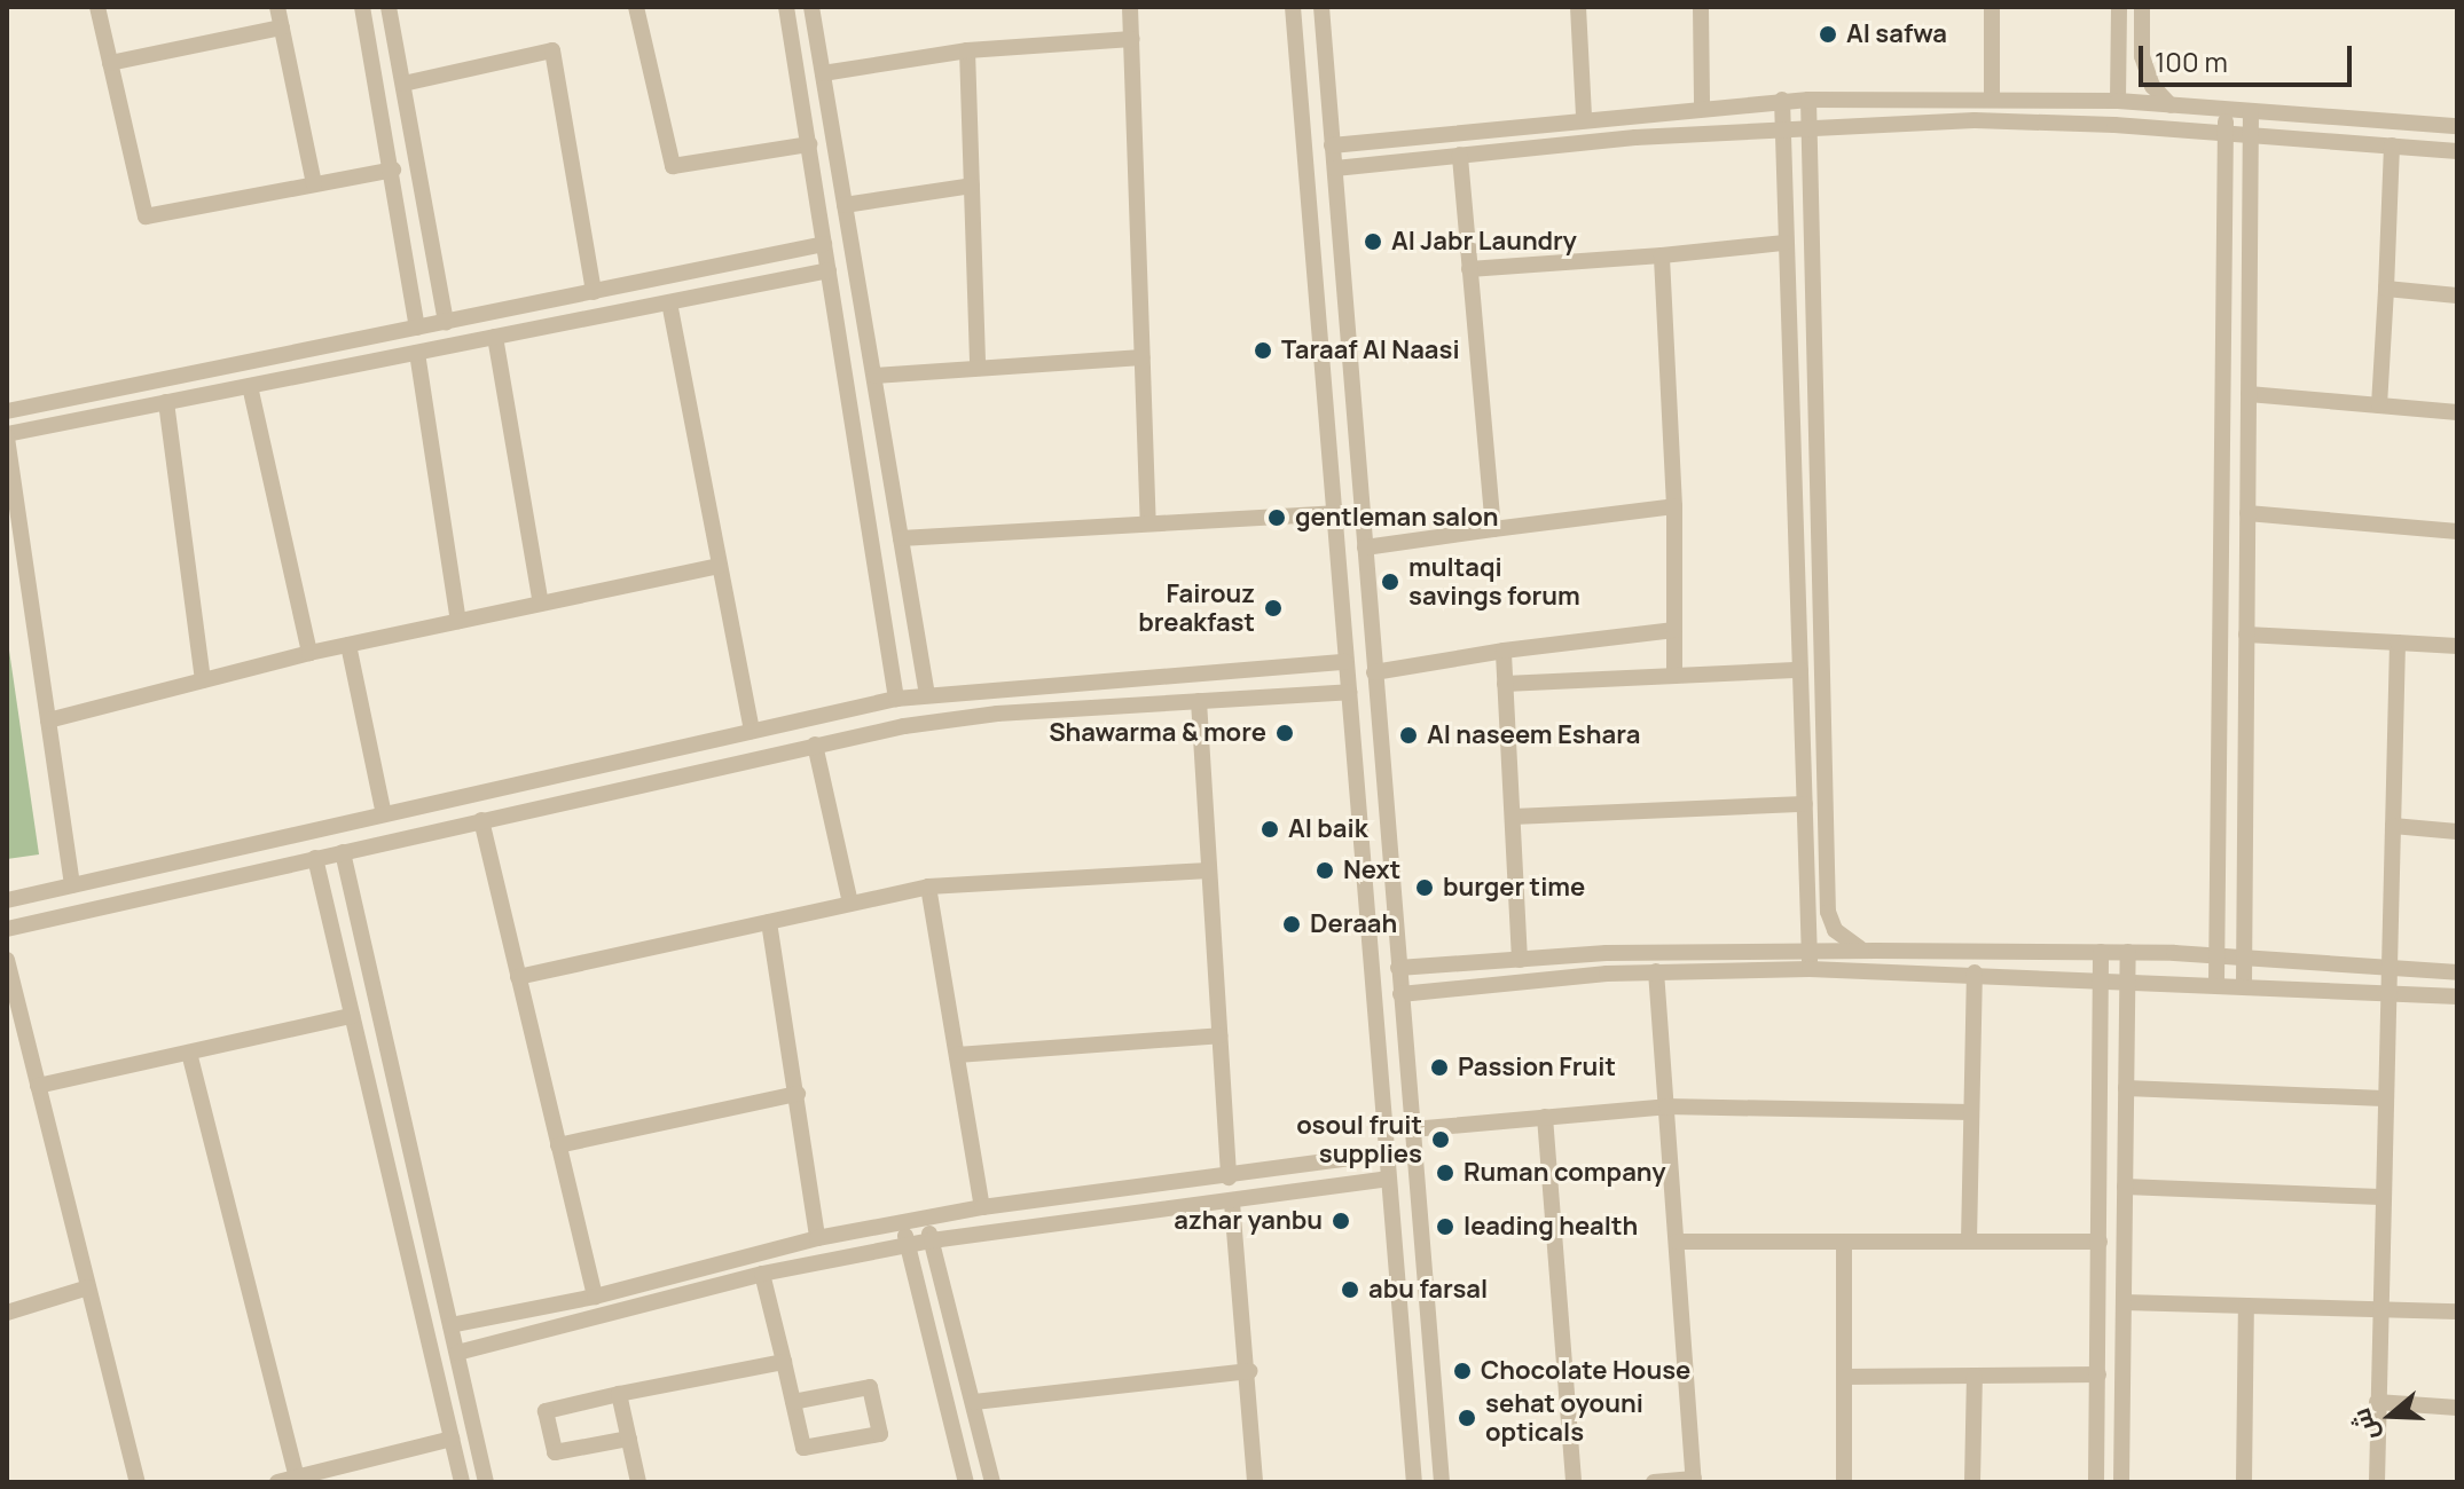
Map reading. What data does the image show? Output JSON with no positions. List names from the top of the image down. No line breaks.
{"places":["Al safwa","Al Jabr Laundry","Taraaf Al Naasi","gentleman salon","multaqi savings forum","Fairouz breakfast","Shawarma & more","Al naseem Eshara","Al baik","Next","burger time","Deraah","Passion Fruit","osoul fruit supplies","Ruman company","azhar yanbu","leading health","abu farsal","Chocolate House","sehat oyouni opticals"],"scale_bar":"100 m","north":"left"}
